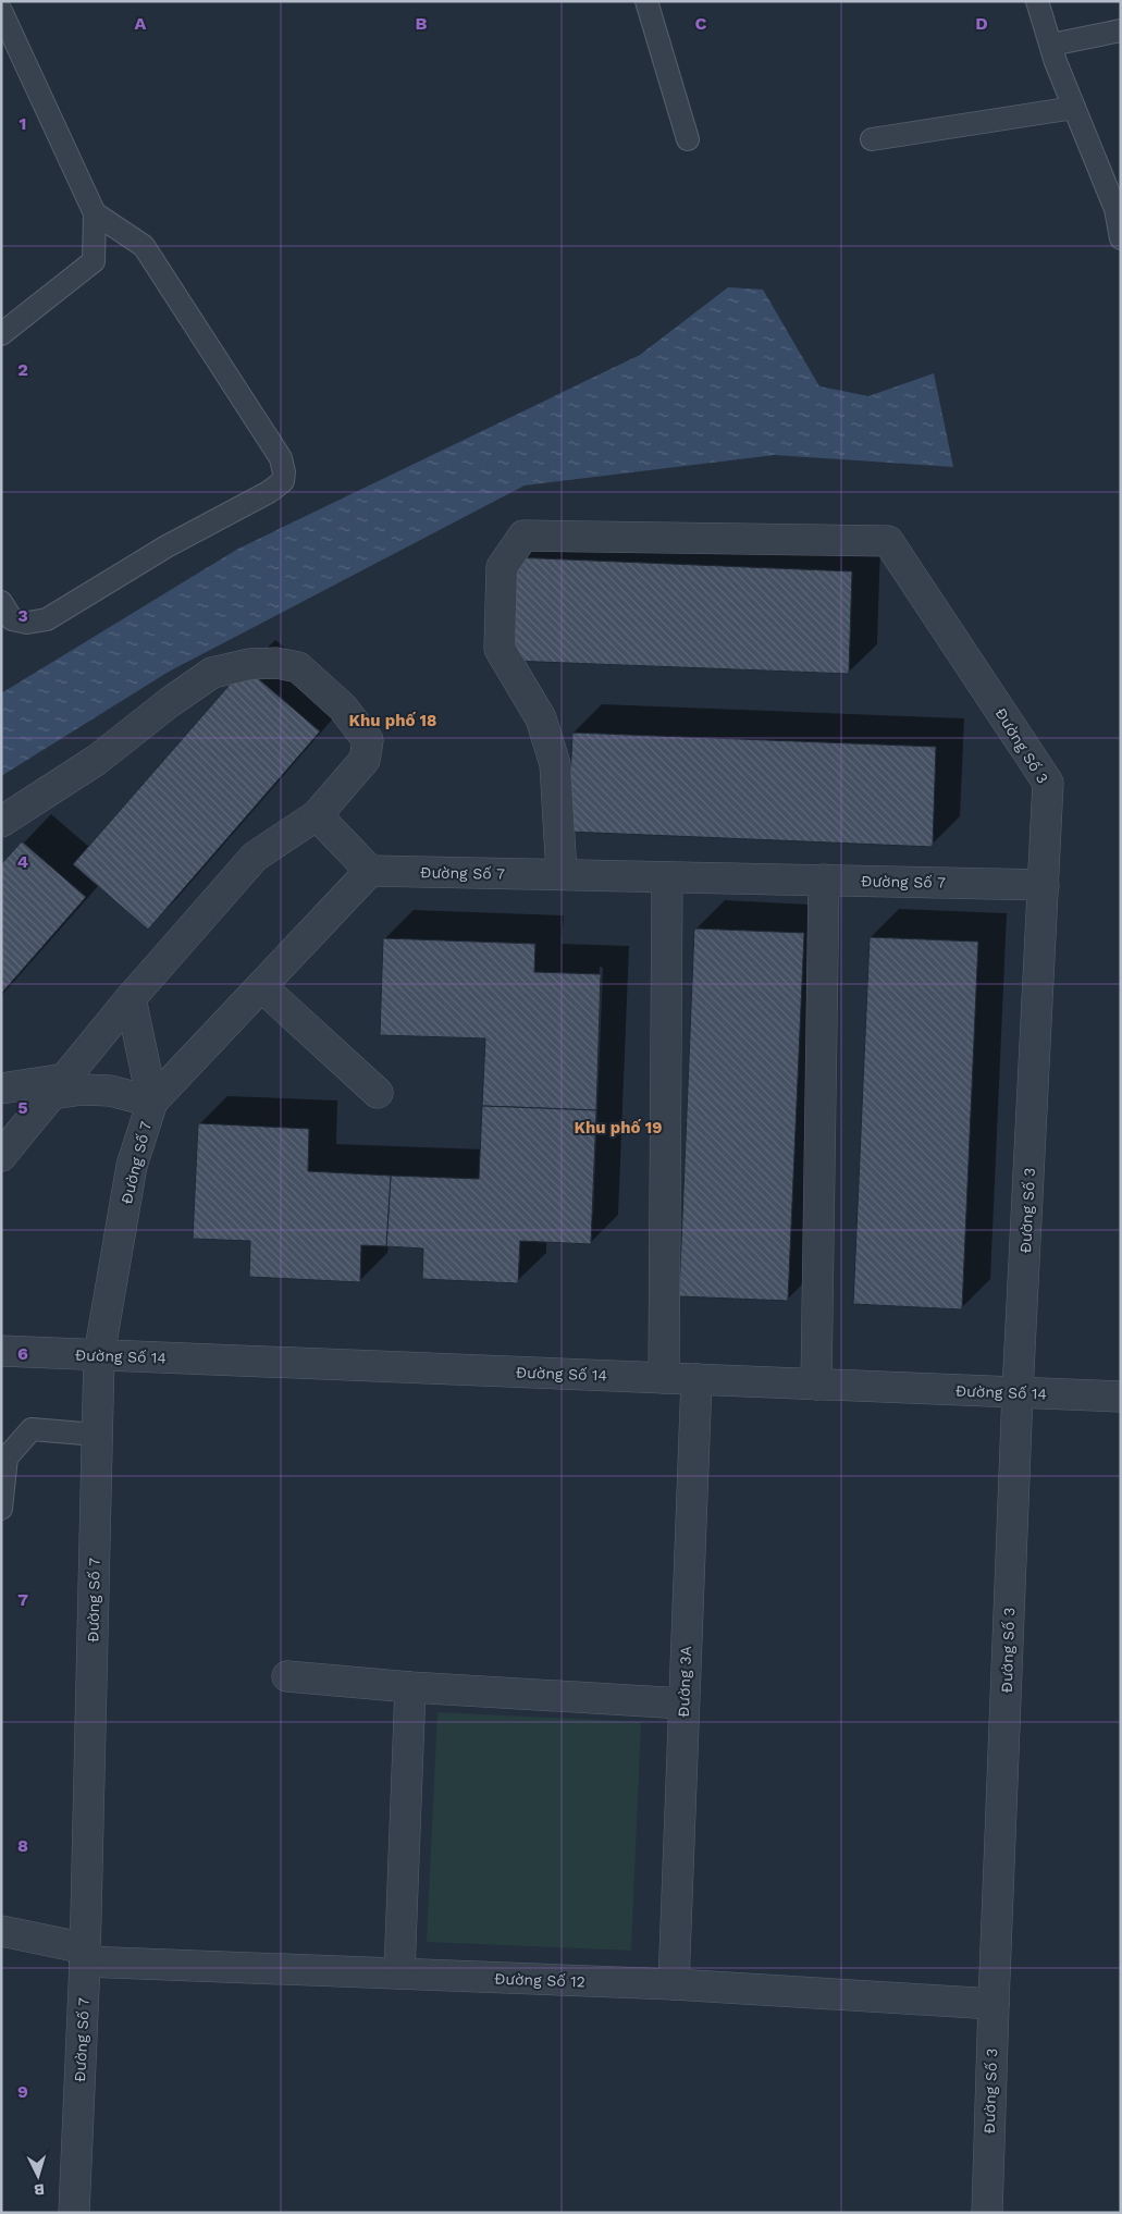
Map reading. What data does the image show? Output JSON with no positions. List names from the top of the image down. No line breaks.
{"streets":{"street":["Đường Số 3","Đường Số 7","Đường Số 14","Đường 3A","Đường Số 12"]},"crossings":[["Đường Số 3","Đường Số 7"],["Đường Số 3","Đường Số 14"],["Đường Số 3","Đường Số 12"],["Đường Số 7","Đường Số 14"],["Đường Số 7","Đường Số 12"],["Đường Số 14","Đường 3A"],["Đường 3A","Đường Số 12"]],"districts":["Khu phố 18","Khu phố 19"],"north":"bottom","grid":{"columns":["A","B","C","D"],"rows":["1","2","3","4","5","6","7","8","9"]}}
